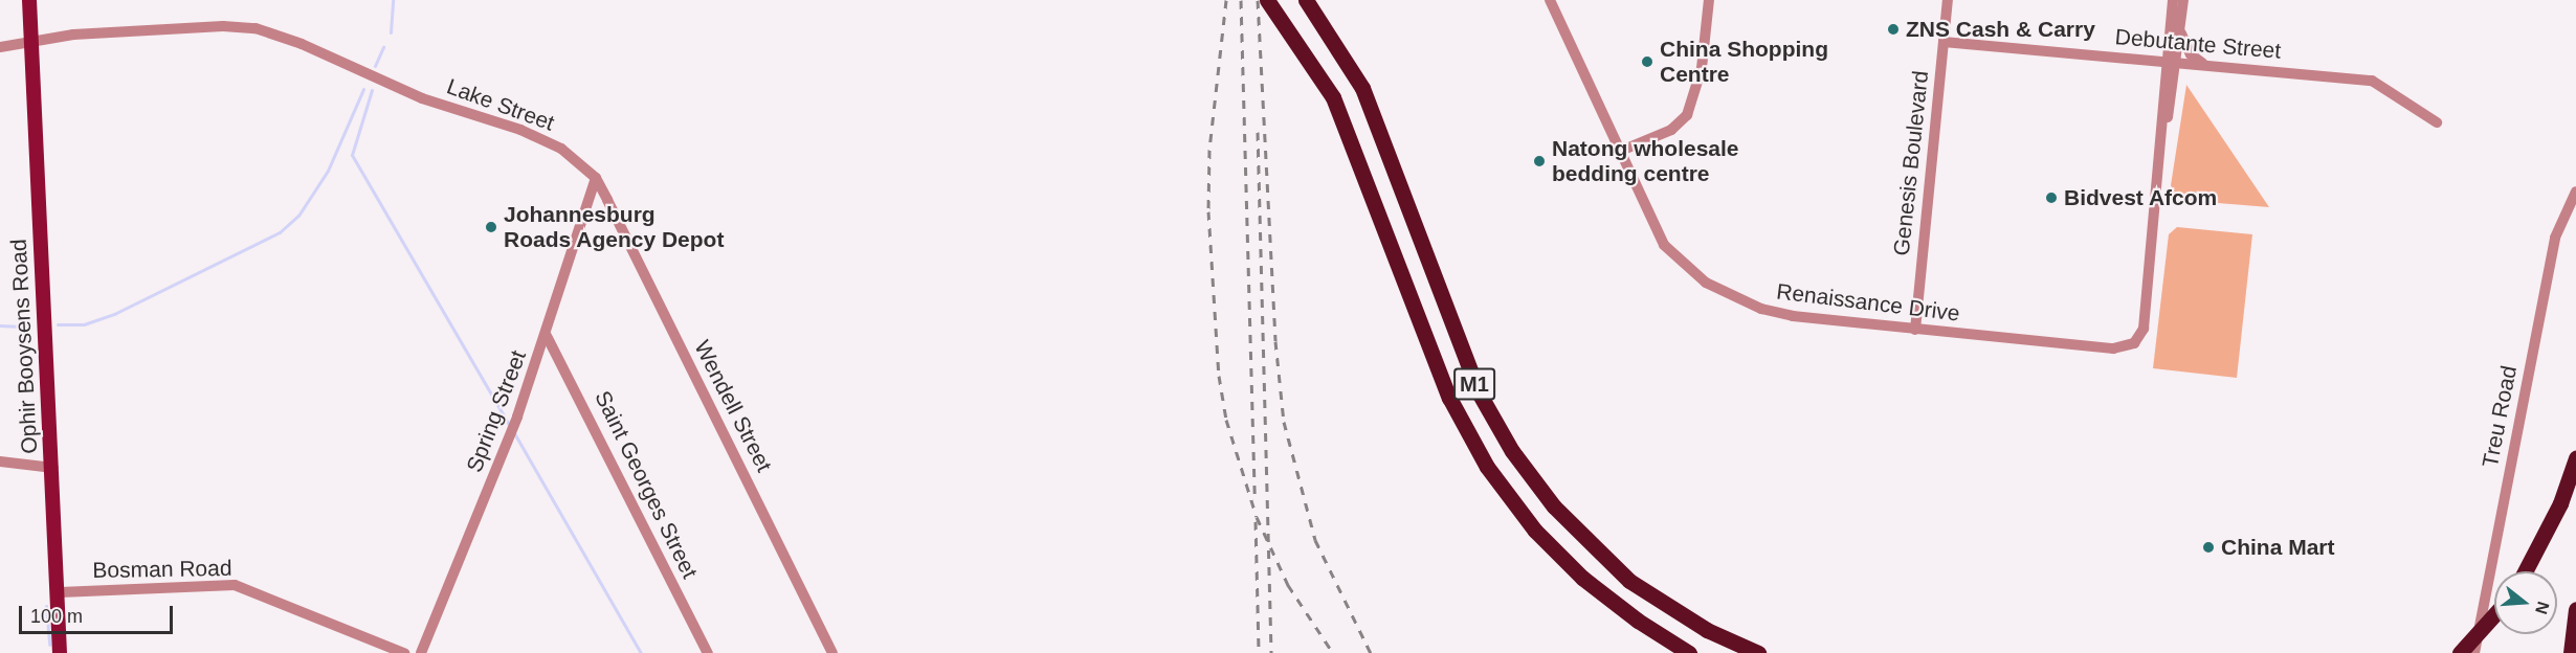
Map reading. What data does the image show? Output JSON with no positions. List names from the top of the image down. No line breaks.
{"streets":{"highway":["M1"],"main road":["Ophir Booysens Road"],"street":["Debutante Street","Lake Street","Genesis Boulevard","Renaissance Drive","Wendell Street","Spring Street","Treu Road","Saint Georges Street","Bosman Road"]},"crossings":[["Debutante Street","Genesis Boulevard"],["Lake Street","Ophir Booysens Road"],["Lake Street","Wendell Street"],["Lake Street","Spring Street"],["Genesis Boulevard","Renaissance Drive"],["Ophir Booysens Road","Bosman Road"],["Wendell Street","Spring Street"],["Spring Street","Saint Georges Street"]],"places":["ZNS Cash & Carry","China Shopping Centre","Natong wholesale bedding centre","Bidvest Afcom","Johannesburg Roads Agency Depot","China Mart"],"scale_bar":"100 m","north":"right"}
